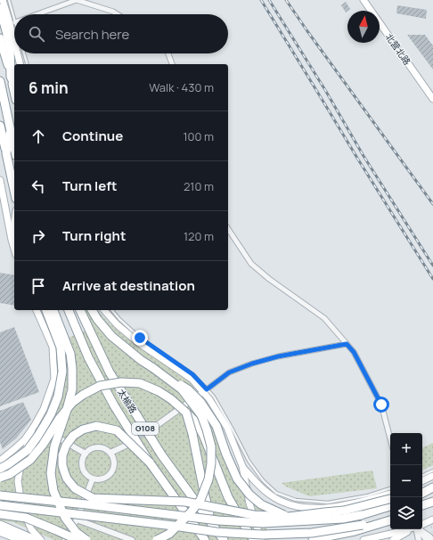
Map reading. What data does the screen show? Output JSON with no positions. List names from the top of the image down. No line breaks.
{"streets":{"highway":["太榆路","G108"],"main road":["北营北路"]},"north":"top","page":{"search":"Search here","heading":["6 min","Walk · 430 m"],"list":[["Continue","100 m"],["Turn left","210 m"],["Turn right","120 m"],"Arrive at destination"],"map_buttons":["+","−"]}}
